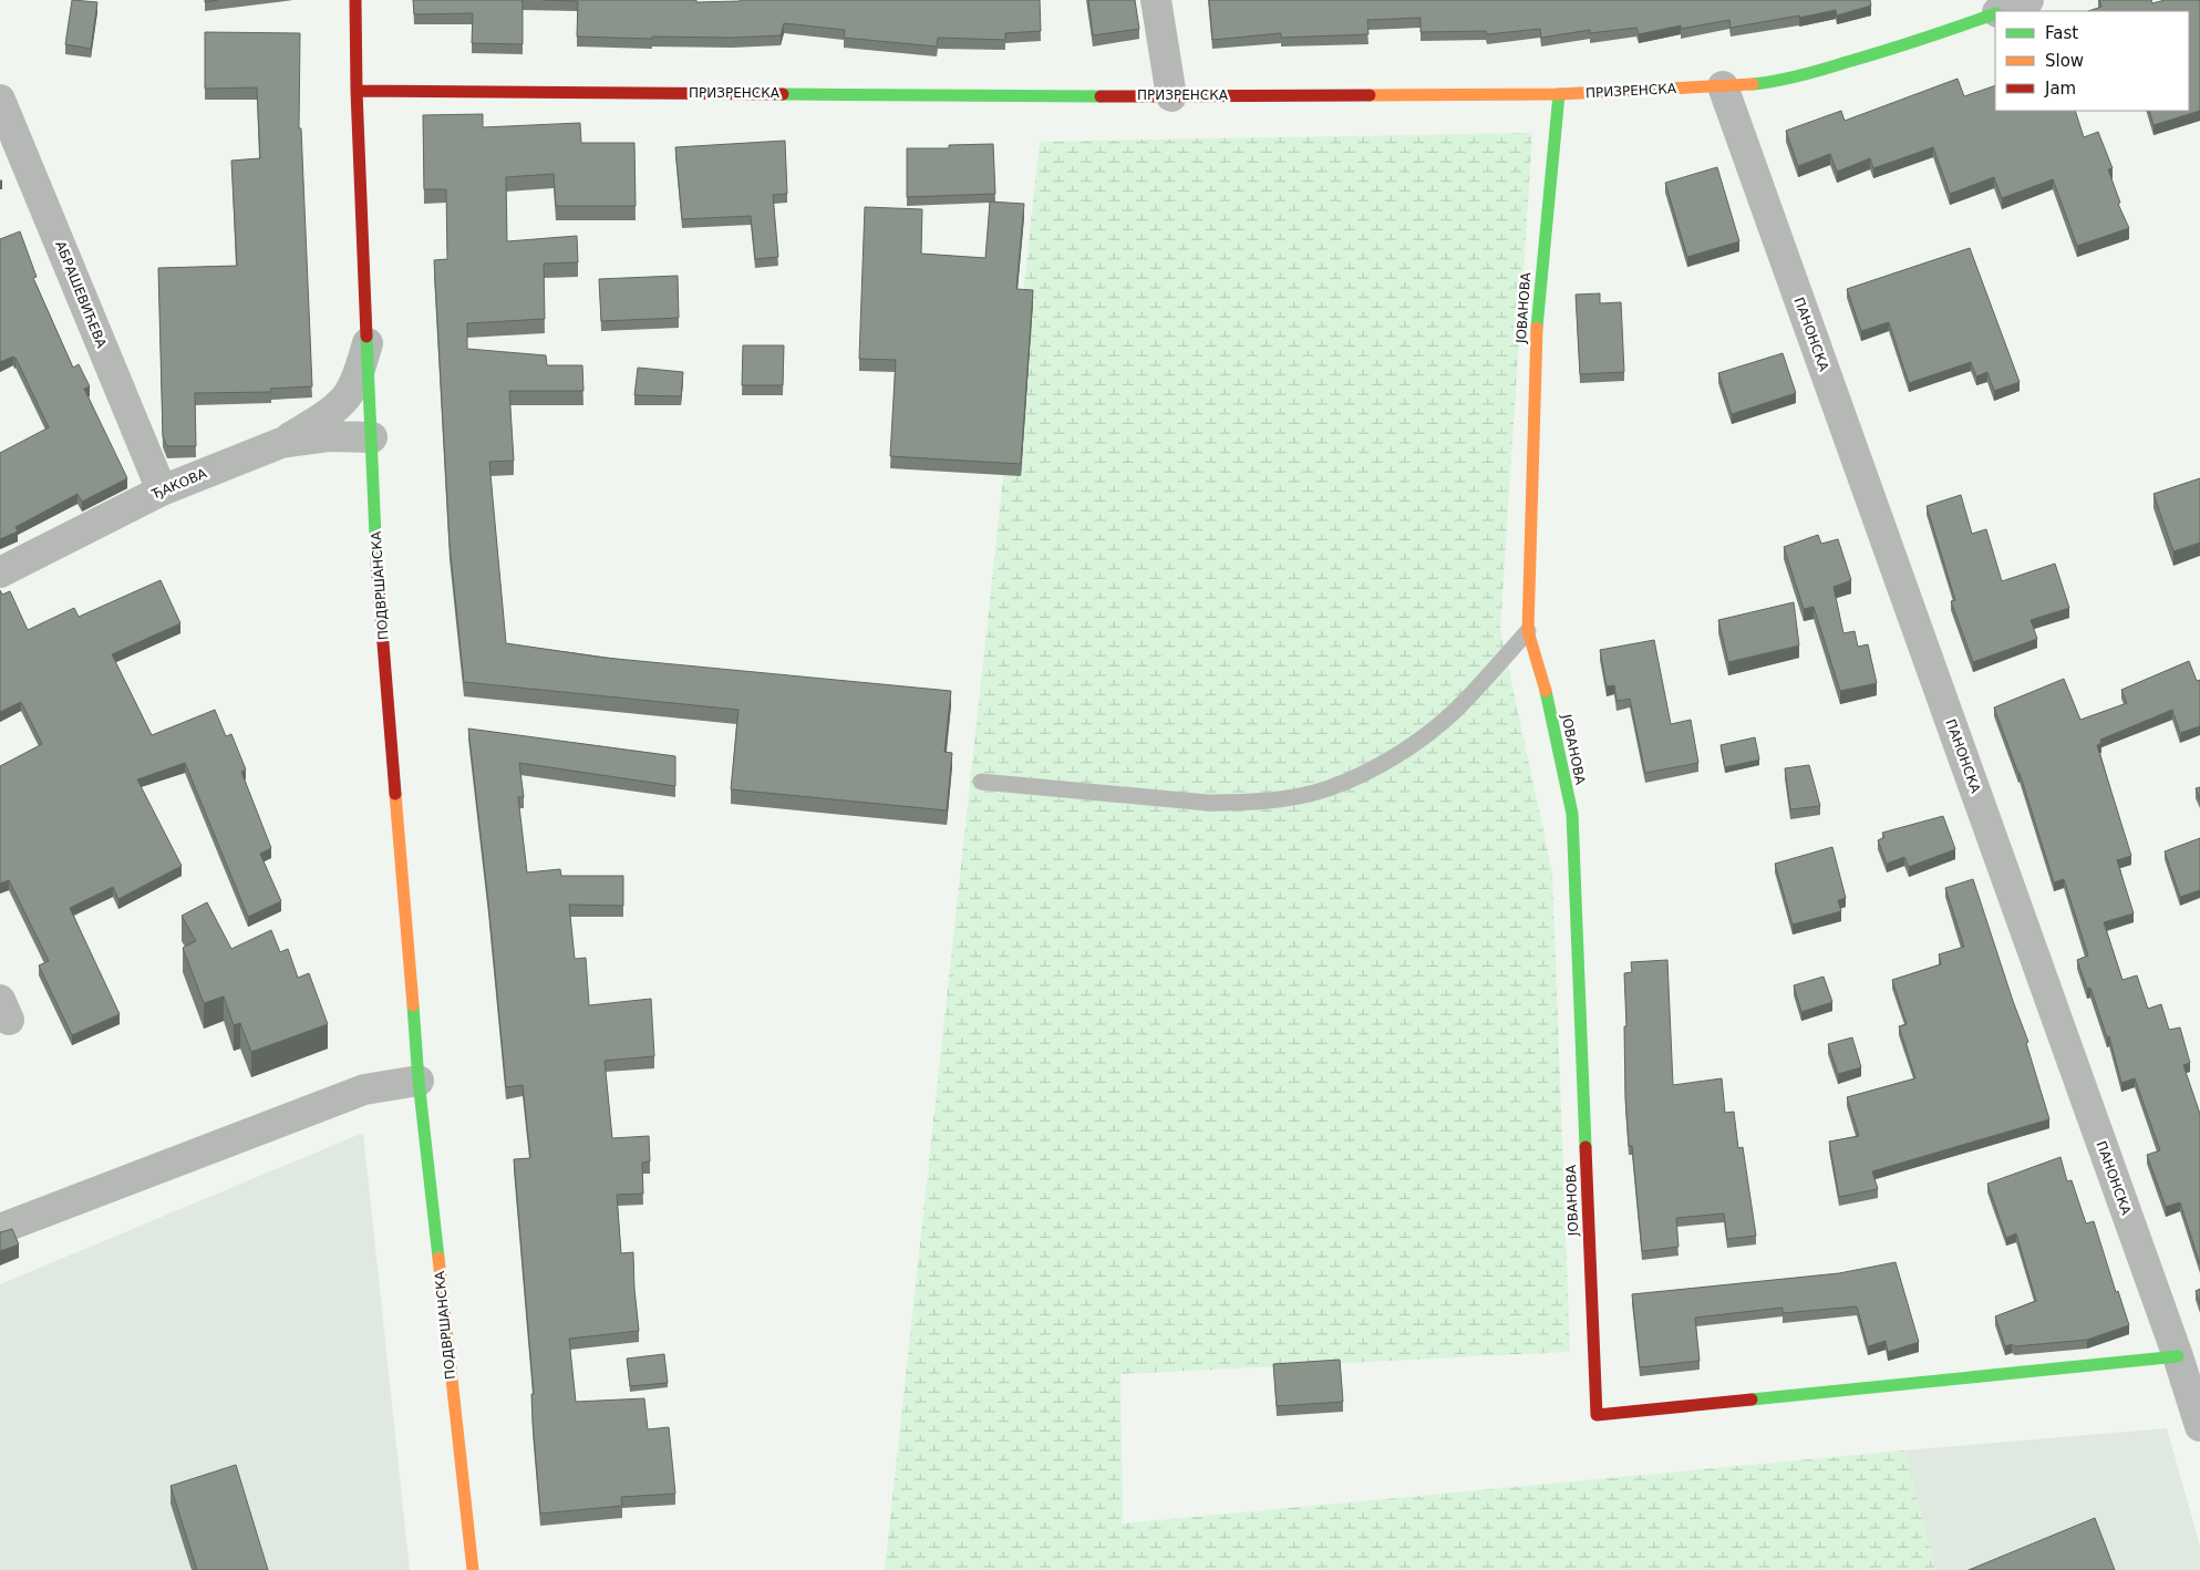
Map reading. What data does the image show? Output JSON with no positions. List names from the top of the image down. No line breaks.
{"streets":{"street":["ПРИЗРЕНСКА","АБРАШЕВИЋЕВА","ЈОВАНОВА","ПАНОНСКА","ЂАКОВА","ПОДВРШАНСКА"]},"crossings":[["ПРИЗРЕНСКА","ЈОВАНОВА"],["ПРИЗРЕНСКА","ПАНОНСКА"],["ПРИЗРЕНСКА","ПОДВРШАНСКА"],["АБРАШЕВИЋЕВА","ЂАКОВА"],["ЈОВАНОВА","ПАНОНСКА"],["ЂАКОВА","ПОДВРШАНСКА"]],"legend":["Fast","Slow","Jam"]}
